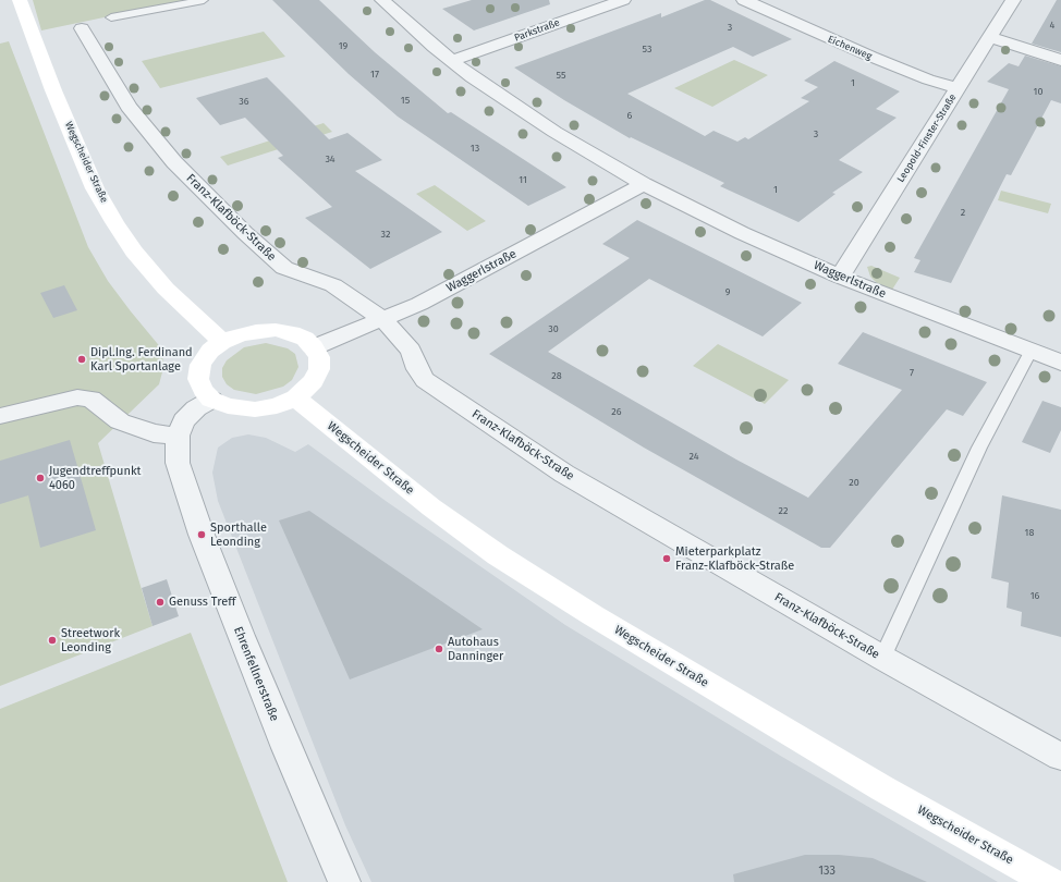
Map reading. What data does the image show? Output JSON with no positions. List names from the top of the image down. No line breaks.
{"streets":{"street":["Parkstraße","Eichenweg","Leopold-Finster-Straße","Wegscheider Straße","Franz-Klafböck-Straße","Waggerlstraße","Ehrenfellnerstraße"]},"crossings":[["Parkstraße","Waggerlstraße"],["Eichenweg","Leopold-Finster-Straße"],["Leopold-Finster-Straße","Waggerlstraße"],["Wegscheider Straße","Waggerlstraße"],["Wegscheider Straße","Ehrenfellnerstraße"],["Franz-Klafböck-Straße","Waggerlstraße"],["Waggerlstraße","Ehrenfellnerstraße"]],"places":["Dipl.Ing. Ferdinand Karl Sportanlage","Jugendtreffpunkt 4060","Sporthalle Leonding","Mieterparkplatz Franz-Klafböck-Straße","Genuss Treff","Streetwork Leonding","Autohaus Danninger"],"house_numbers":["4","3","19","53","17","55","1","10","15","36","6","3","13","34","11","1","2","32","9","30","7","28","26","24","20","22","18","16","133"]}
